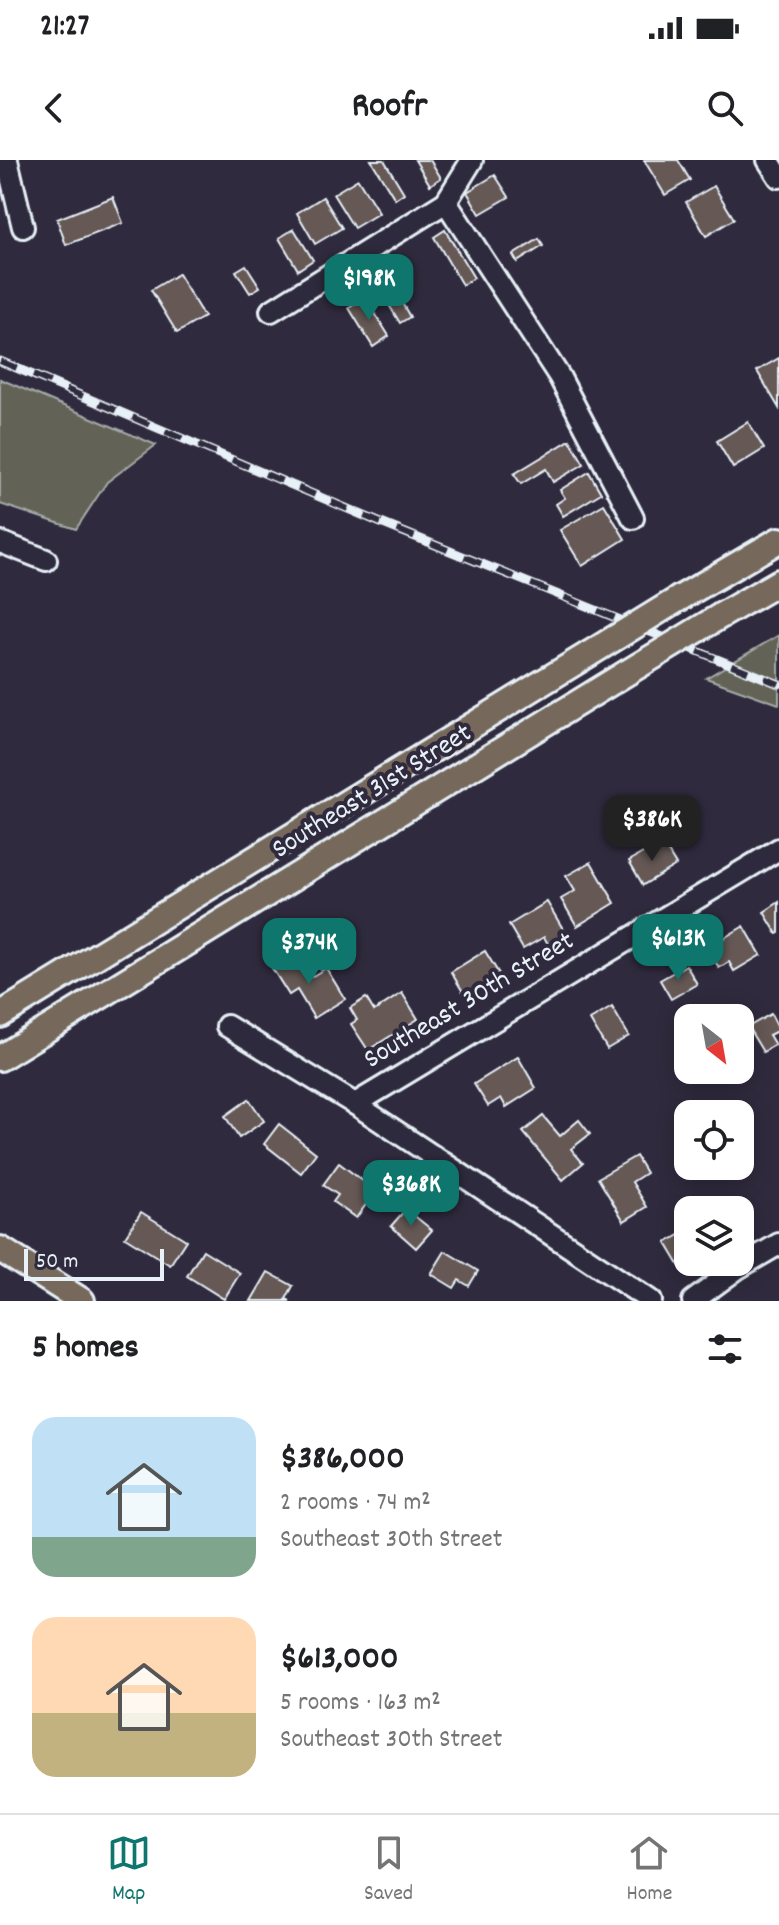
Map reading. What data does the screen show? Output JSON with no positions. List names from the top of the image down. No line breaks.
{"streets":{"main road":["Southeast 31st Street"],"street":["Southeast 30th Street"]},"scale_bar":"50 m","north":"bottom right","page":{"status":"21:27","header":"Roofr","price":["$198K","$386K","$613K","$374K","$368K"],"scale":"50 m","heading":"5 homes","list":[{"name":"$386,000","note":"2 rooms · 74 m² · Southeast 30th Street"},{"name":"$613,000","note":"5 rooms · 163 m² · Southeast 30th Street"}],"tabs":["Map","Saved","Home"]}}
